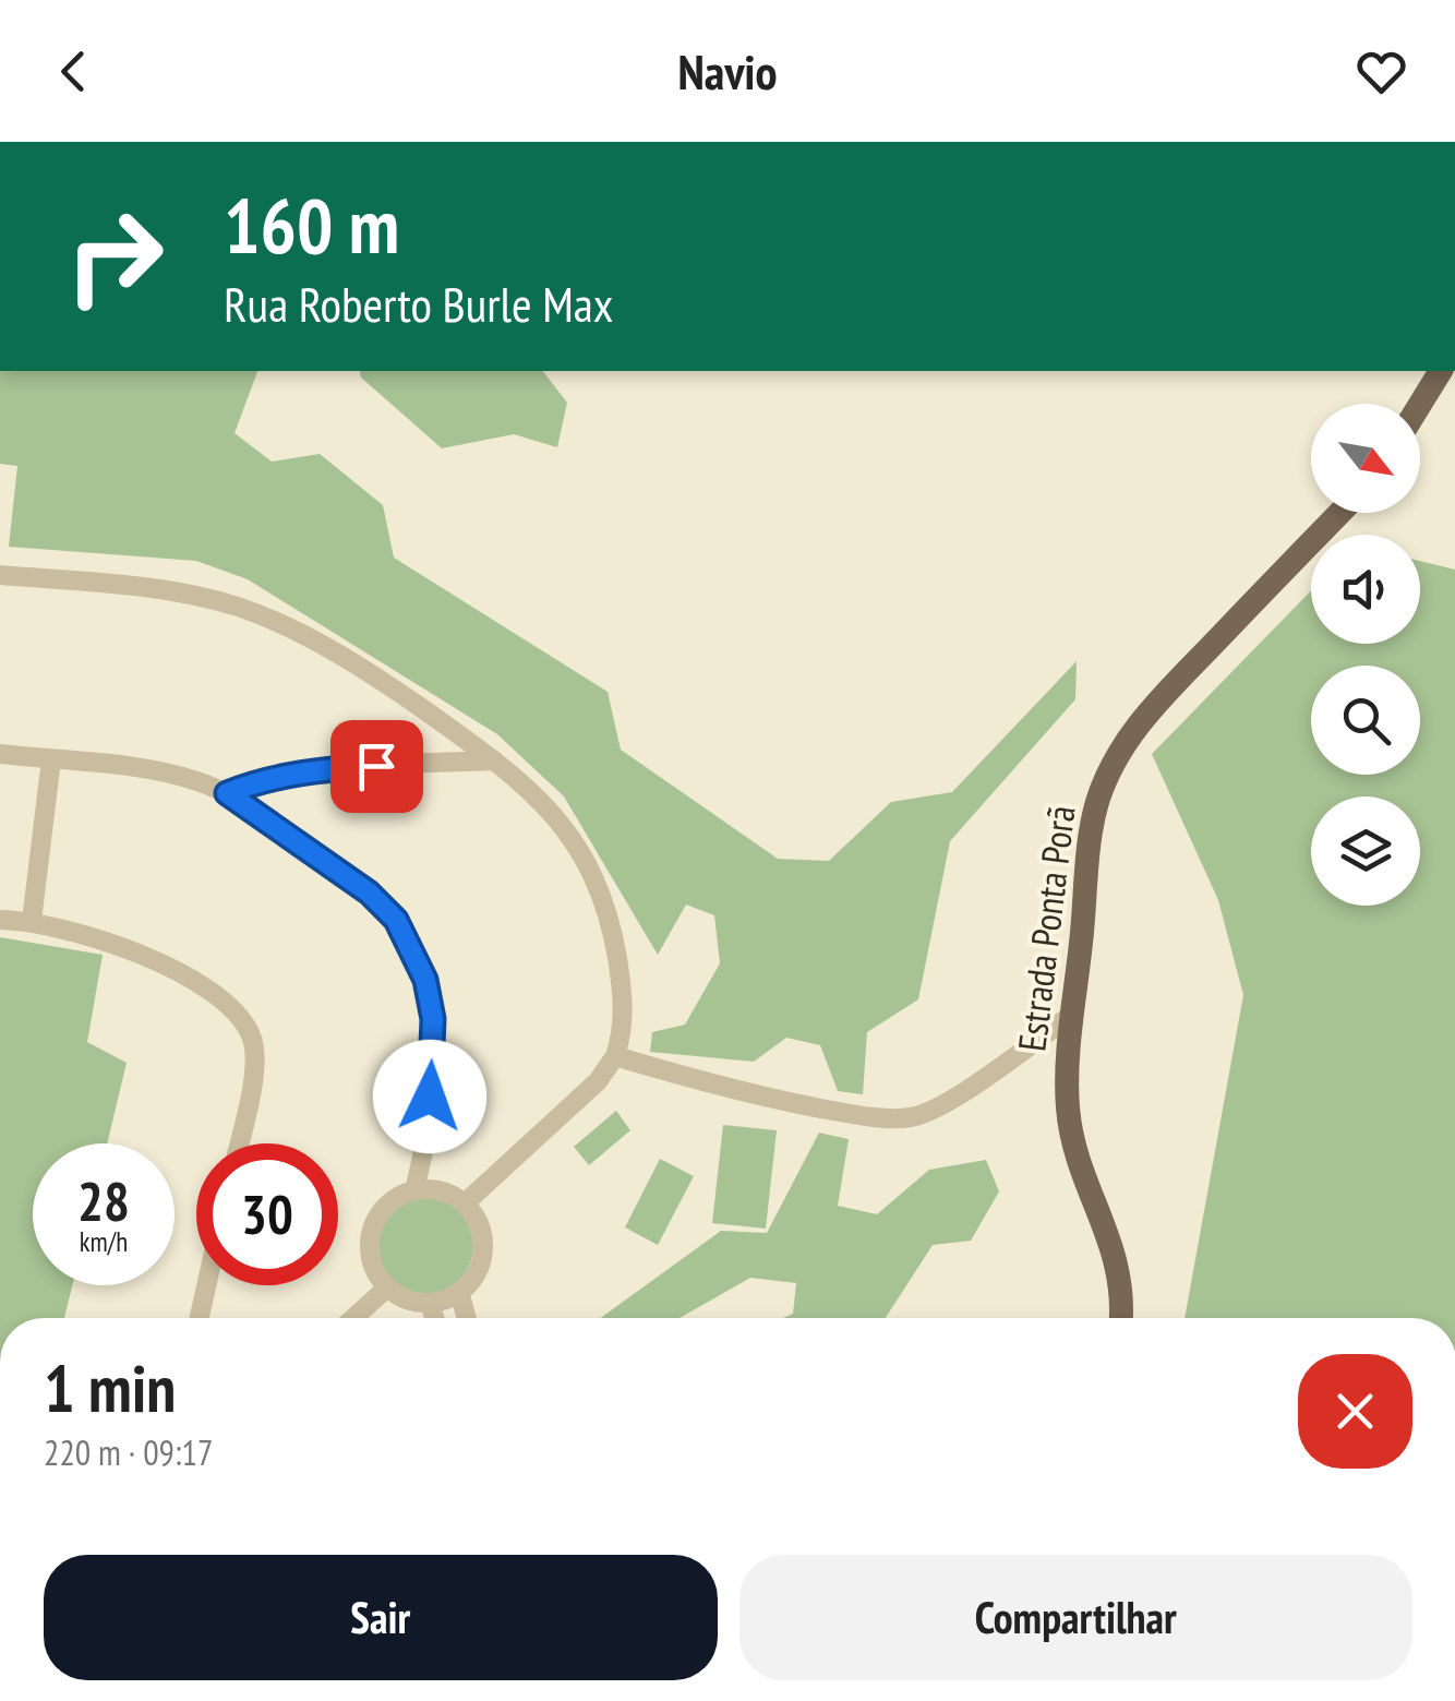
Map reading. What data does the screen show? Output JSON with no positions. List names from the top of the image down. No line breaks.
{"streets":{"main road":["Estrada Ponta Porã"]},"north":"bottom right","page":{"header":"Navio","turn":["160 m","Rua Roberto Burle Max"],"speed":"28 km/h","limit":"30","heading":["1 min","220 m · 09:17"],"buttons":["Sair","Compartilhar"]}}
